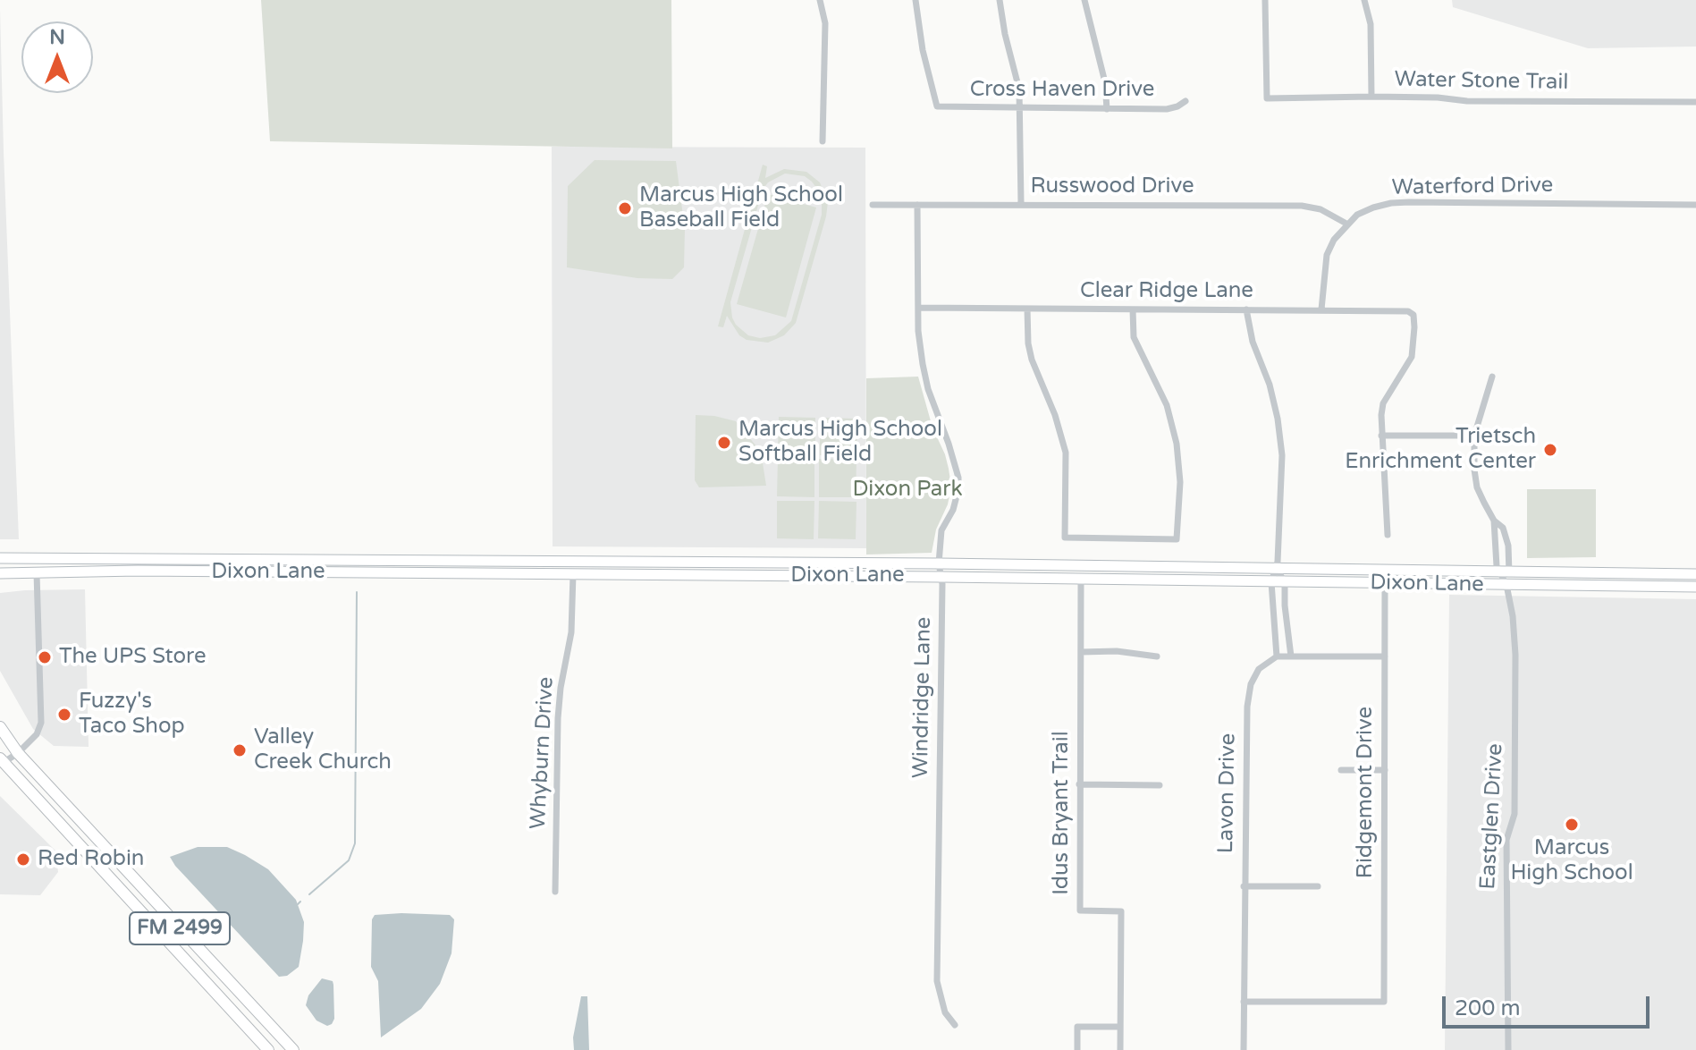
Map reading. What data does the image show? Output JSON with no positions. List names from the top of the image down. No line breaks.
{"streets":{"main road":["Dixon Lane","FM 2499"],"street":["Water Stone Trail","Cross Haven Drive","Russwood Drive","Waterford Drive","Clear Ridge Lane","Windridge Lane","Whyburn Drive","Ridgemont Drive","Lavon Drive","Idus Bryant Trail","Eastglen Drive"]},"crossings":[["Russwood Drive","Waterford Drive"],["Russwood Drive","Windridge Lane"],["Clear Ridge Lane","Windridge Lane"],["Dixon Lane","Windridge Lane"],["Dixon Lane","Whyburn Drive"],["Dixon Lane","Ridgemont Drive"],["Dixon Lane","Idus Bryant Trail"],["Dixon Lane","Eastglen Drive"],["Ridgemont Drive","Lavon Drive"]],"parks":["Dixon Park"],"places":["Marcus High School Baseball Field","Marcus High School Softball Field","Trietsch Enrichment Center","The UPS Store","Fuzzy's Taco Shop","Valley Creek Church","Marcus High School","Red Robin"],"scale_bar":"200 m","north":"top"}
